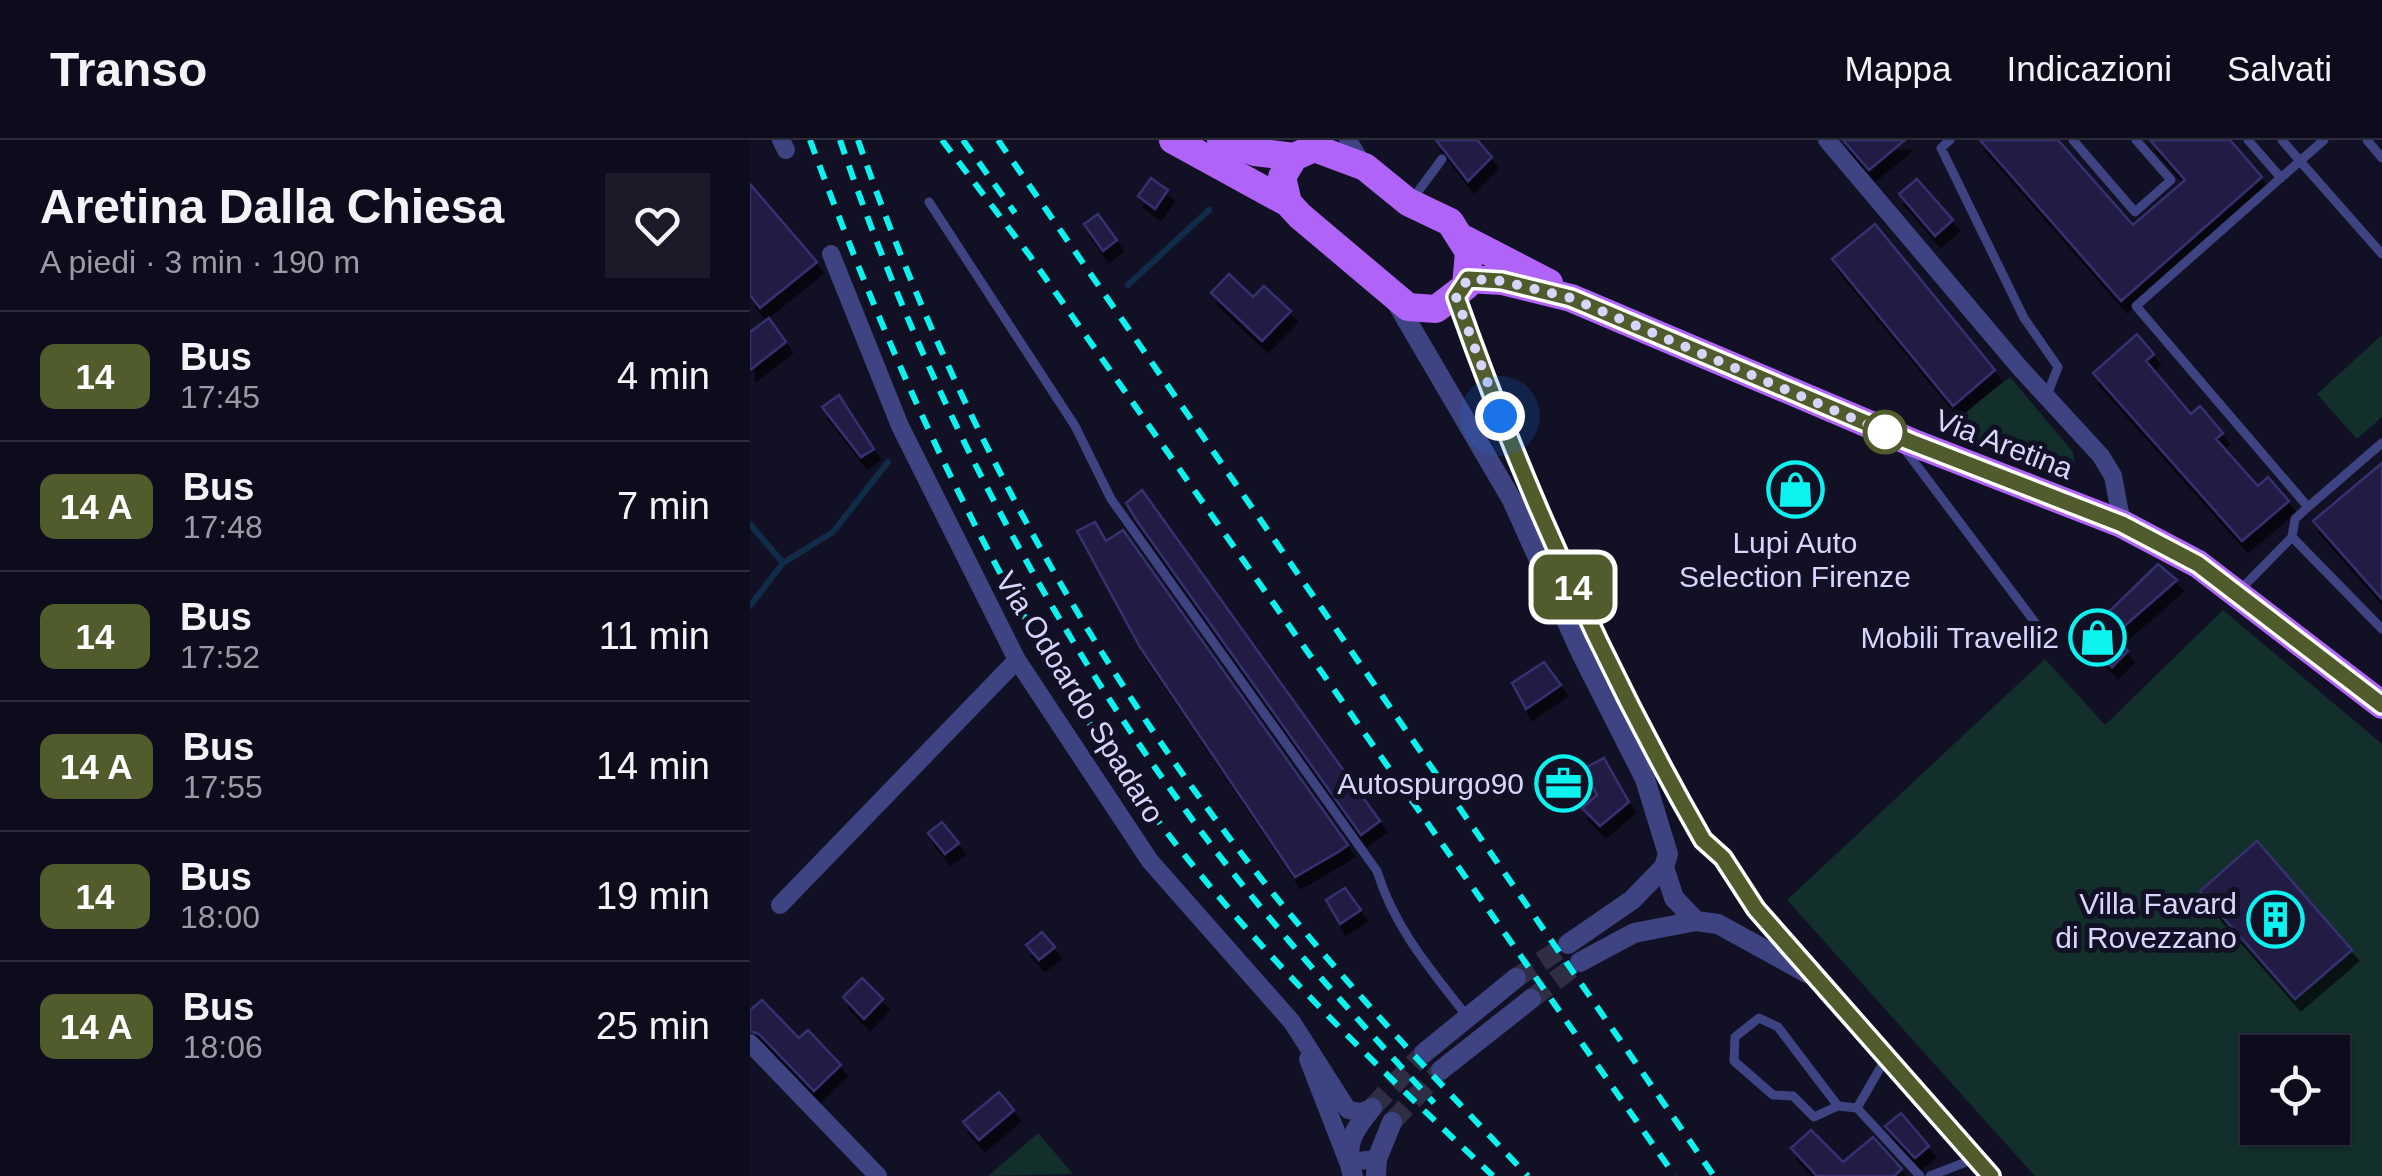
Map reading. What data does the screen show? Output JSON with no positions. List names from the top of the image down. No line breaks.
{"streets":{"main road":["Via Aretina"],"street":["Via Odoardo Spadaro"]},"places":{"shop":["Lupi Auto Selection Firenze","Mobili Travelli2"],"office":["Autospurgo90"],"building":["Villa Favard di Rovezzano"]},"lines":["bus line 14"],"page":{"header":"Transo","nav":["Mappa","Indicazioni","Salvati"],"heading":["Aretina Dalla Chiesa","A piedi · 3 min · 190 m"],"on_map":"14","list":[{"mark":"14","name":"Bus","note":"17:45","value":"4 min"},{"mark":"14 A","name":"Bus","note":"17:48","value":"7 min"},{"mark":"14","name":"Bus","note":"17:52","value":"11 min"},{"mark":"14 A","name":"Bus","note":"17:55","value":"14 min"},{"mark":"14","name":"Bus","note":"18:00","value":"19 min"},{"mark":"14 A","name":"Bus","note":"18:06","value":"25 min"}]}}
